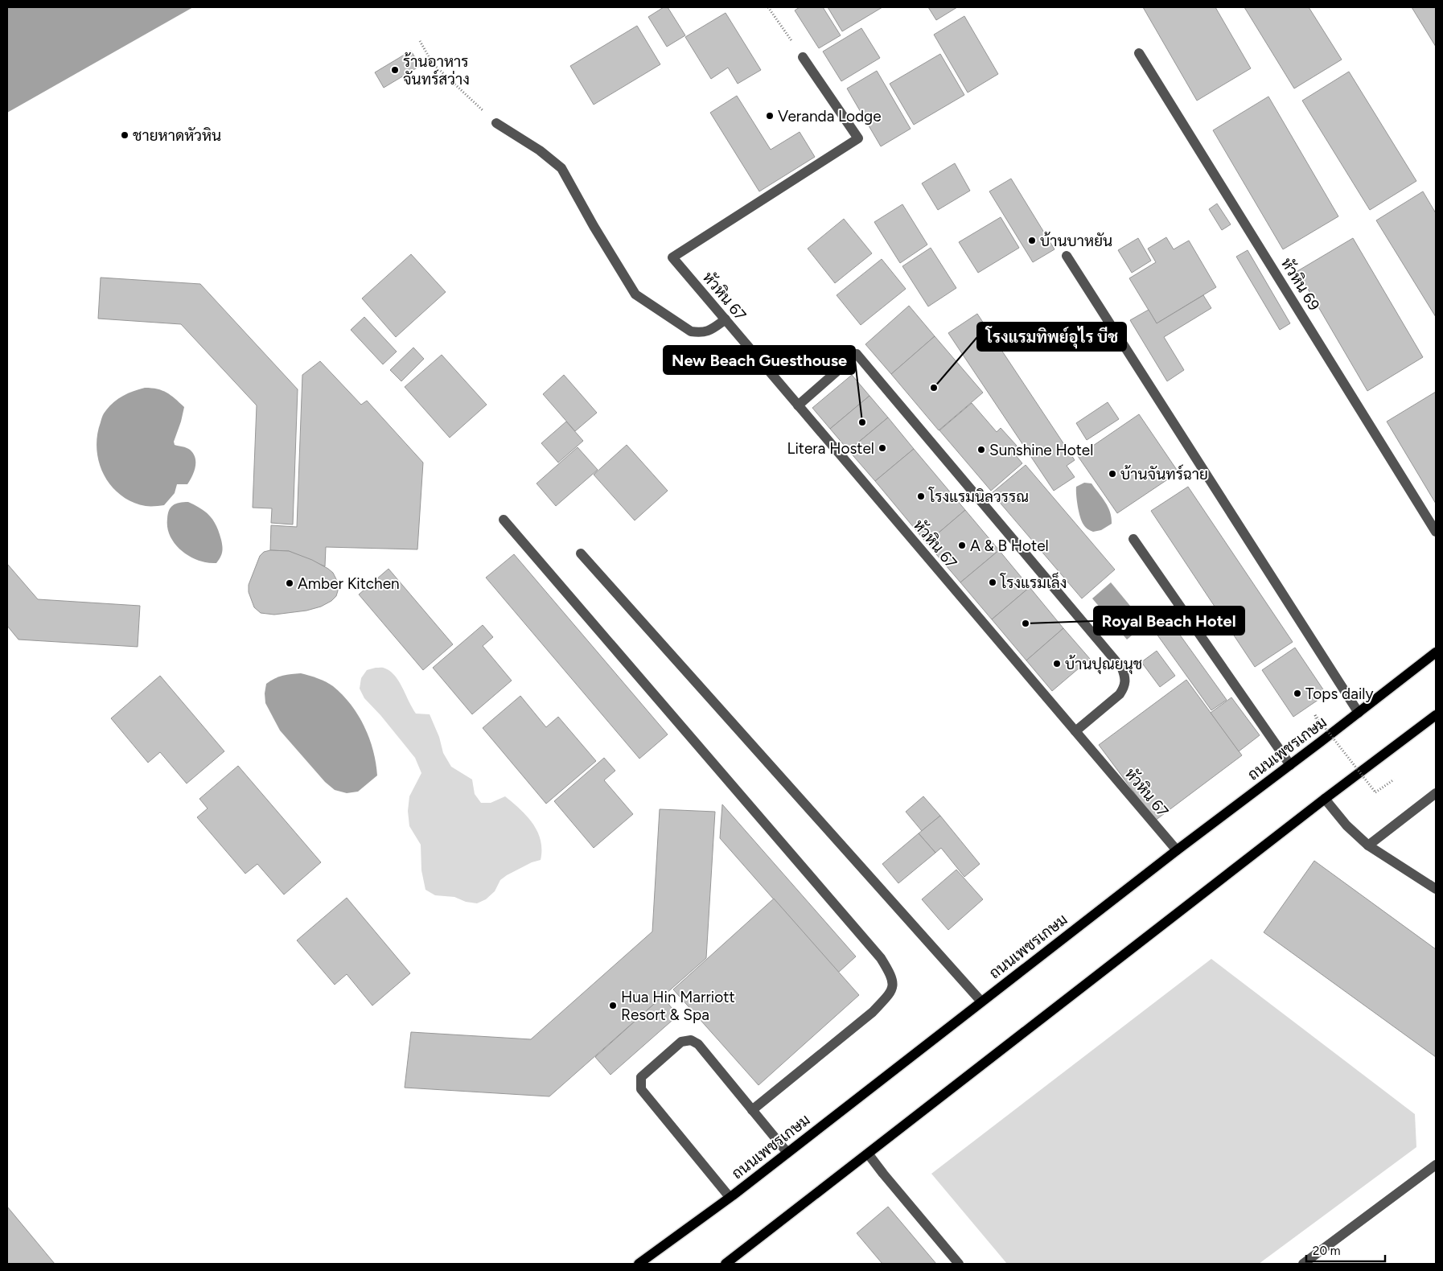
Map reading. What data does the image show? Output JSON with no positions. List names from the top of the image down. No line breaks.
{"streets":{"main road":["ถนนเพชรเกษม"],"street":["หัวหิน 69","หัวหิน 67"]},"crossings":[["หัวหิน 67","ถนนเพชรเกษม"]],"places":["ร้านอาหาร จันทร์สว่าง","Veranda Lodge","ชายหาดหัวหิน","บ้านบาหยัน","โรงแรมทิพย์อุไร บีช","New Beach Guesthouse","Litera Hostel","Sunshine Hotel","บ้านจันทร์ฉาย","โรงแรมนิลวรรณ","A & B Hotel","โรงแรมเล็ง","Amber Kitchen","Royal Beach Hotel","บ้านปุณยนุช","Tops daily","Hua Hin Marriott Resort & Spa"],"scale_bar":"20 m"}
